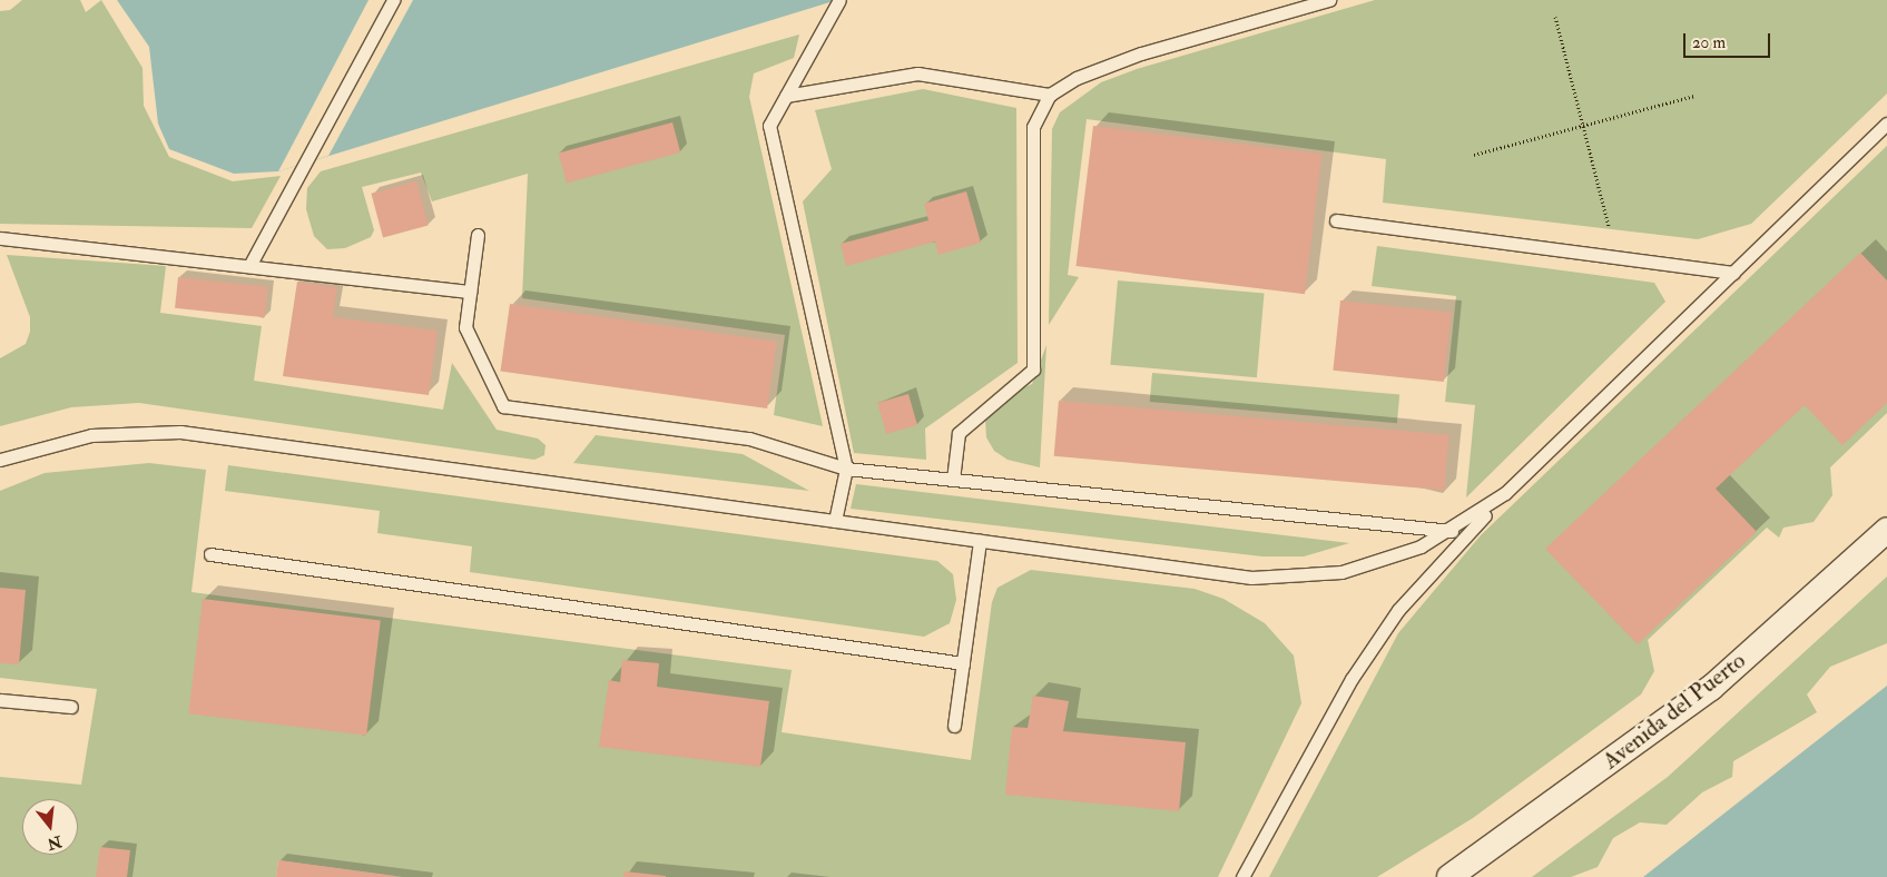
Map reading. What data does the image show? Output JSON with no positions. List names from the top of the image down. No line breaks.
{"streets":{"street":["Avenida del Puerto"]},"scale_bar":"20 m","north":"bottom"}
